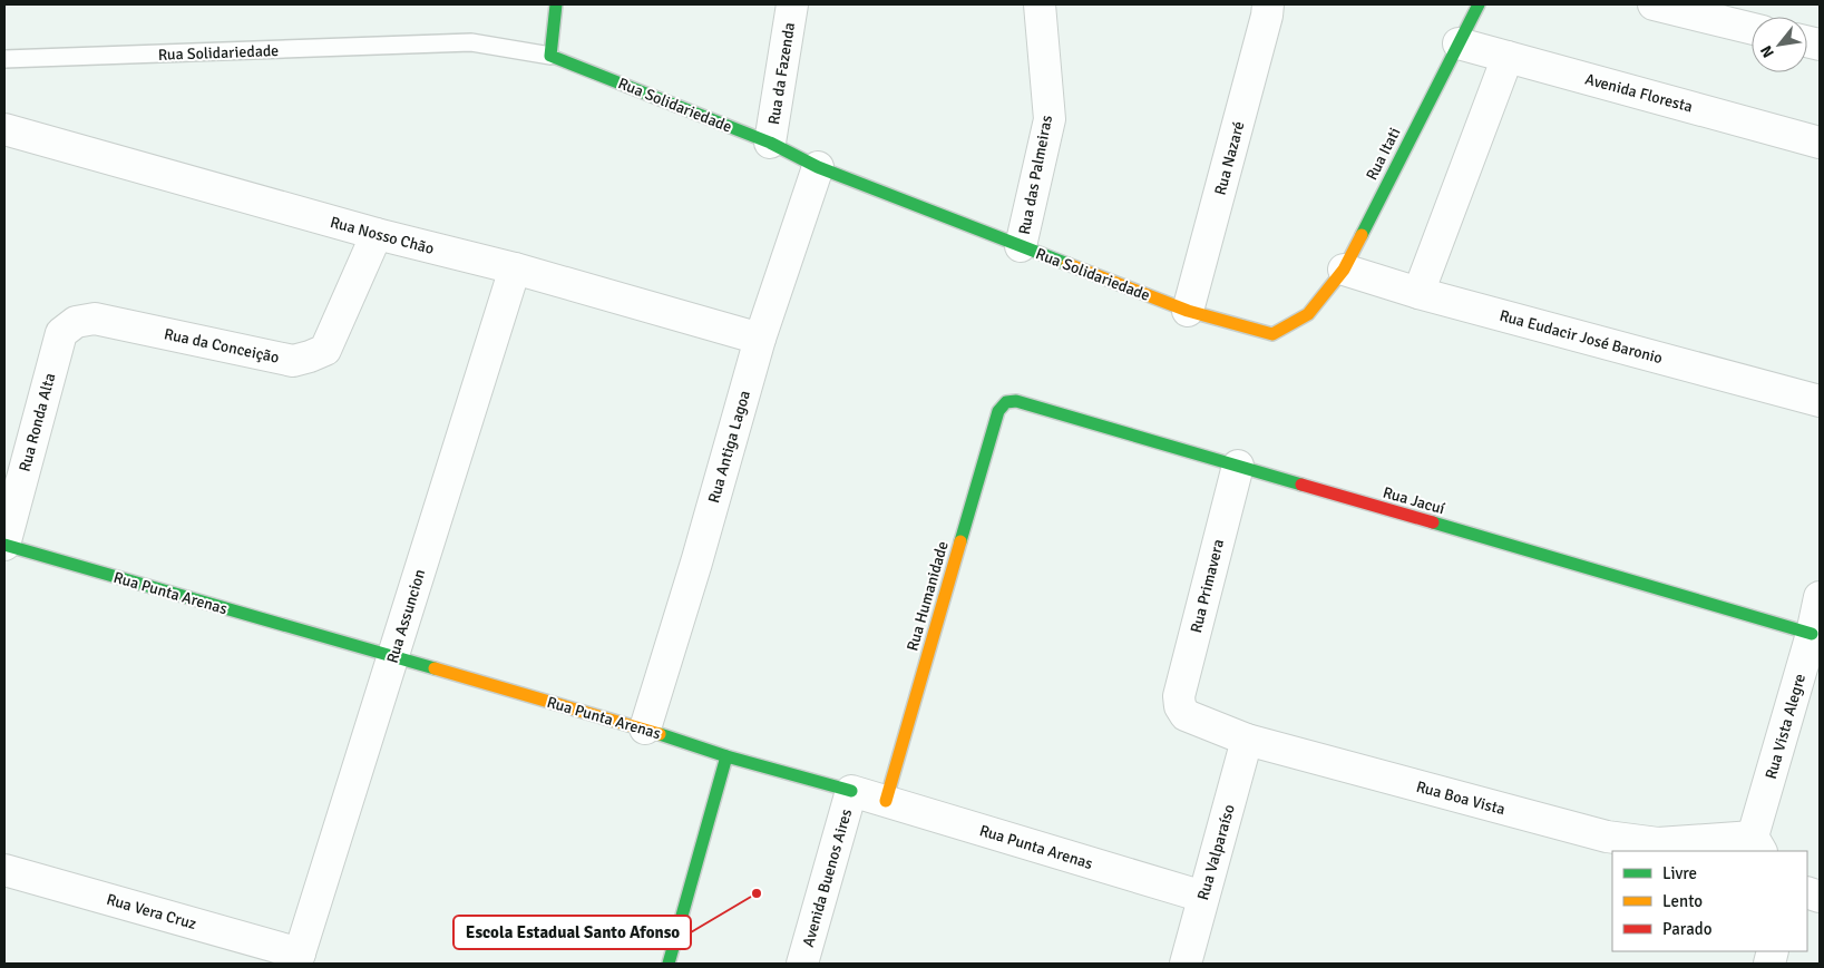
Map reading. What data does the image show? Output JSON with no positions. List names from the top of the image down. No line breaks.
{"streets":{"street":["Rua Solidariedade","Rua da Fazenda","Avenida Floresta","Rua Itati","Rua Nazaré","Rua das Palmeiras","Rua Nosso Chão","Rua Eudacir José Baronio","Rua da Conceição","Rua Ronda Alta","Rua Antiga Lagoa","Rua Jacuí","Rua Primavera","Rua Punta Arenas","Rua Humanidade","Rua Assuncion","Rua Vista Alegre","Rua Boa Vista","Rua Valparaíso","Avenida Buenos Aires","Rua Vera Cruz"]},"crossings":[["Rua Solidariedade","Rua da Fazenda"],["Rua Solidariedade","Rua Itati"],["Rua Solidariedade","Rua Nazaré"],["Rua Solidariedade","Rua das Palmeiras"],["Rua Solidariedade","Rua Antiga Lagoa"],["Avenida Floresta","Rua Itati"],["Rua Itati","Rua Eudacir José Baronio"],["Rua Nosso Chão","Rua da Conceição"],["Rua Nosso Chão","Rua Antiga Lagoa"],["Rua Nosso Chão","Rua Assuncion"],["Rua da Conceição","Rua Ronda Alta"],["Rua Ronda Alta","Rua Punta Arenas"],["Rua Antiga Lagoa","Rua Punta Arenas"],["Rua Jacuí","Rua Primavera"],["Rua Jacuí","Rua Humanidade"],["Rua Jacuí","Rua Vista Alegre"],["Rua Primavera","Rua Boa Vista"],["Rua Punta Arenas","Rua Humanidade"],["Rua Punta Arenas","Rua Assuncion"],["Rua Punta Arenas","Rua Valparaíso"],["Rua Punta Arenas","Avenida Buenos Aires"],["Rua Assuncion","Rua Vera Cruz"],["Rua Vista Alegre","Rua Boa Vista"],["Rua Boa Vista","Rua Valparaíso"]],"places":["Escola Estadual Santo Afonso"],"legend":["Livre","Lento","Parado"],"north":"bottom left"}
